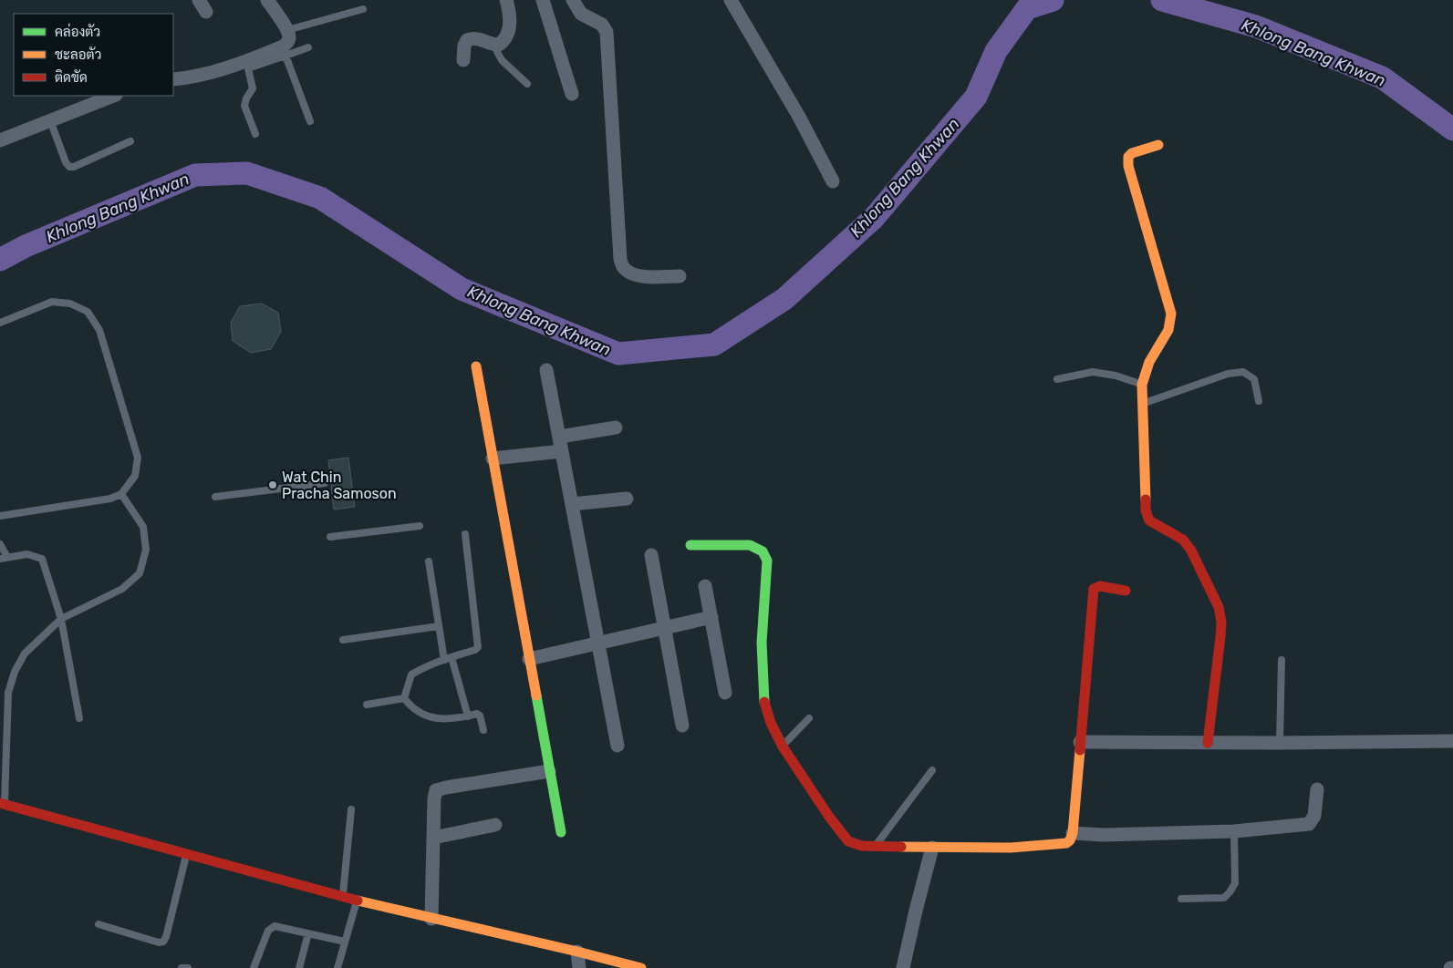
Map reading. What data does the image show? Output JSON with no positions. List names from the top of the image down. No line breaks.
{"water":["Khlong Bang Khwan"],"places":["Wat Chin Pracha Samoson"],"legend":["คล่องตัว","ชะลอตัว","ติดขัด"]}
